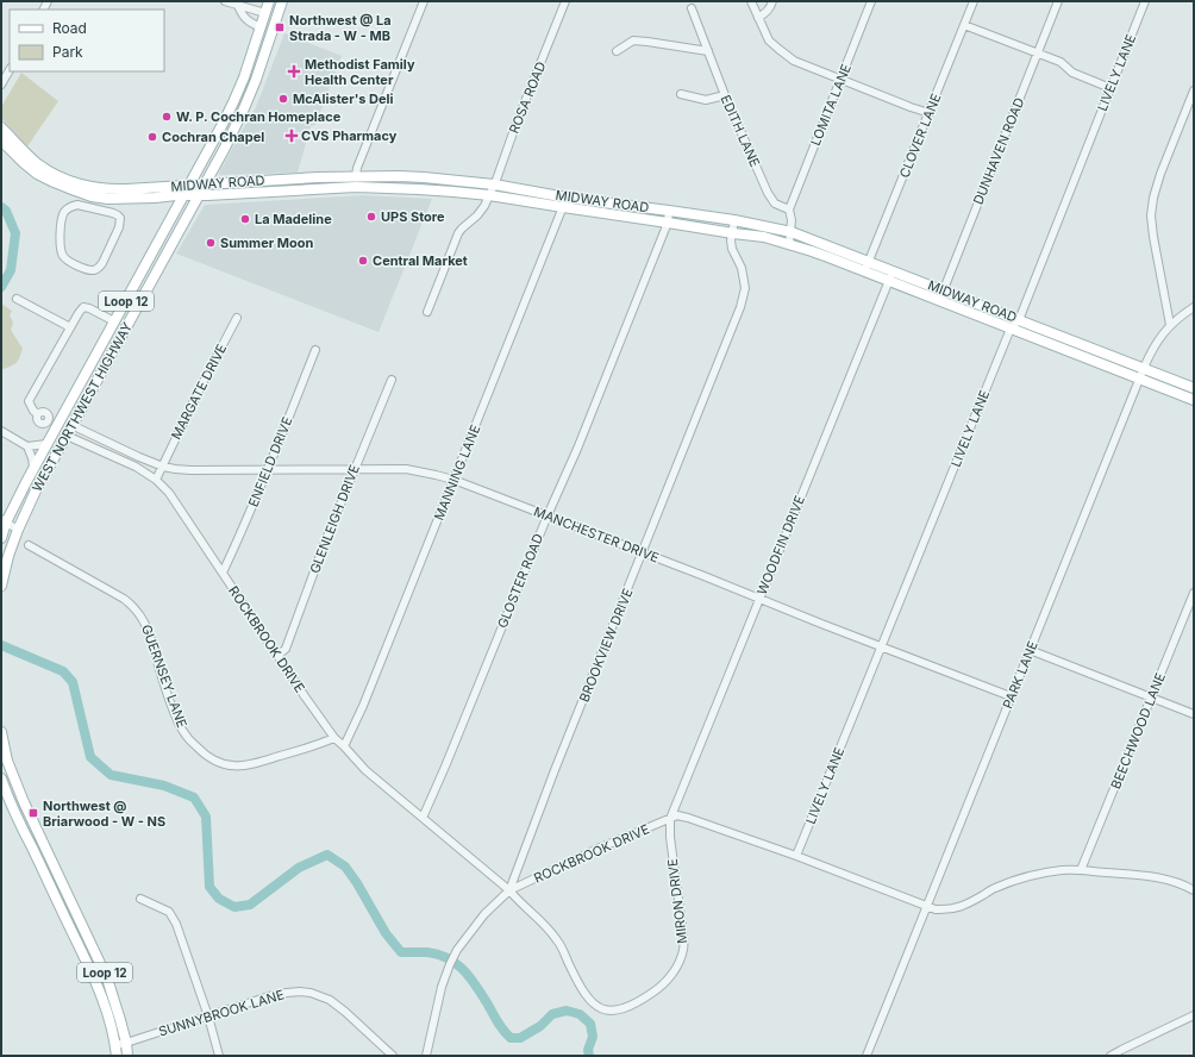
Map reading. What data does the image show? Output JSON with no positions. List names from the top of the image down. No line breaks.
{"streets":{"main road":["MIDWAY ROAD","Loop 12","WEST NORTHWEST HIGHWAY"],"street":["LIVELY LANE","ROSA ROAD","LOMITA LANE","EDITH LANE","CLOVER LANE","DUNHAVEN ROAD","MARGATE DRIVE","ENFIELD DRIVE","MANNING LANE","GLENLEIGH DRIVE","MANCHESTER DRIVE","WOODFIN DRIVE","GLOSTER ROAD","ROCKBROOK DRIVE","BROOKVIEW DRIVE","PARK LANE","GUERNSEY LANE","BEECHWOOD LANE","MIRON DRIVE","SUNNYBROOK LANE"]},"crossings":[["LIVELY LANE","MIDWAY ROAD"],["LIVELY LANE","MANCHESTER DRIVE"],["LIVELY LANE","ROCKBROOK DRIVE"],["ROSA ROAD","MIDWAY ROAD"],["LOMITA LANE","EDITH LANE"],["CLOVER LANE","MIDWAY ROAD"],["DUNHAVEN ROAD","MIDWAY ROAD"],["MIDWAY ROAD","WEST NORTHWEST HIGHWAY"],["MIDWAY ROAD","MANNING LANE"],["MIDWAY ROAD","WOODFIN DRIVE"],["MIDWAY ROAD","GLOSTER ROAD"],["MIDWAY ROAD","BROOKVIEW DRIVE"],["MIDWAY ROAD","PARK LANE"],["Loop 12","SUNNYBROOK LANE"],["MARGATE DRIVE","MANCHESTER DRIVE"],["WEST NORTHWEST HIGHWAY","ROCKBROOK DRIVE"],["ENFIELD DRIVE","MANCHESTER DRIVE"],["ENFIELD DRIVE","ROCKBROOK DRIVE"],["MANNING LANE","MANCHESTER DRIVE"],["MANNING LANE","ROCKBROOK DRIVE"],["GLENLEIGH DRIVE","MANCHESTER DRIVE"],["GLENLEIGH DRIVE","ROCKBROOK DRIVE"],["MANCHESTER DRIVE","WOODFIN DRIVE"],["MANCHESTER DRIVE","GLOSTER ROAD"],["MANCHESTER DRIVE","BROOKVIEW DRIVE"],["MANCHESTER DRIVE","PARK LANE"],["WOODFIN DRIVE","ROCKBROOK DRIVE"],["WOODFIN DRIVE","MIRON DRIVE"],["GLOSTER ROAD","ROCKBROOK DRIVE"],["ROCKBROOK DRIVE","BROOKVIEW DRIVE"],["ROCKBROOK DRIVE","PARK LANE"],["ROCKBROOK DRIVE","GUERNSEY LANE"],["ROCKBROOK DRIVE","BEECHWOOD LANE"],["ROCKBROOK DRIVE","MIRON DRIVE"],["BROOKVIEW DRIVE","MIRON DRIVE"]],"places":{"transit":["Northwest @ La Strada - W - MB","Northwest @ Briarwood - W - NS"],"health":["Methodist Family Health Center","CVS Pharmacy"],"other":["McAlister's Deli","W. P. Cochran Homeplace","Cochran Chapel","UPS Store","La Madeline","Summer Moon","Central Market"]},"legend":["Road","Park"]}
